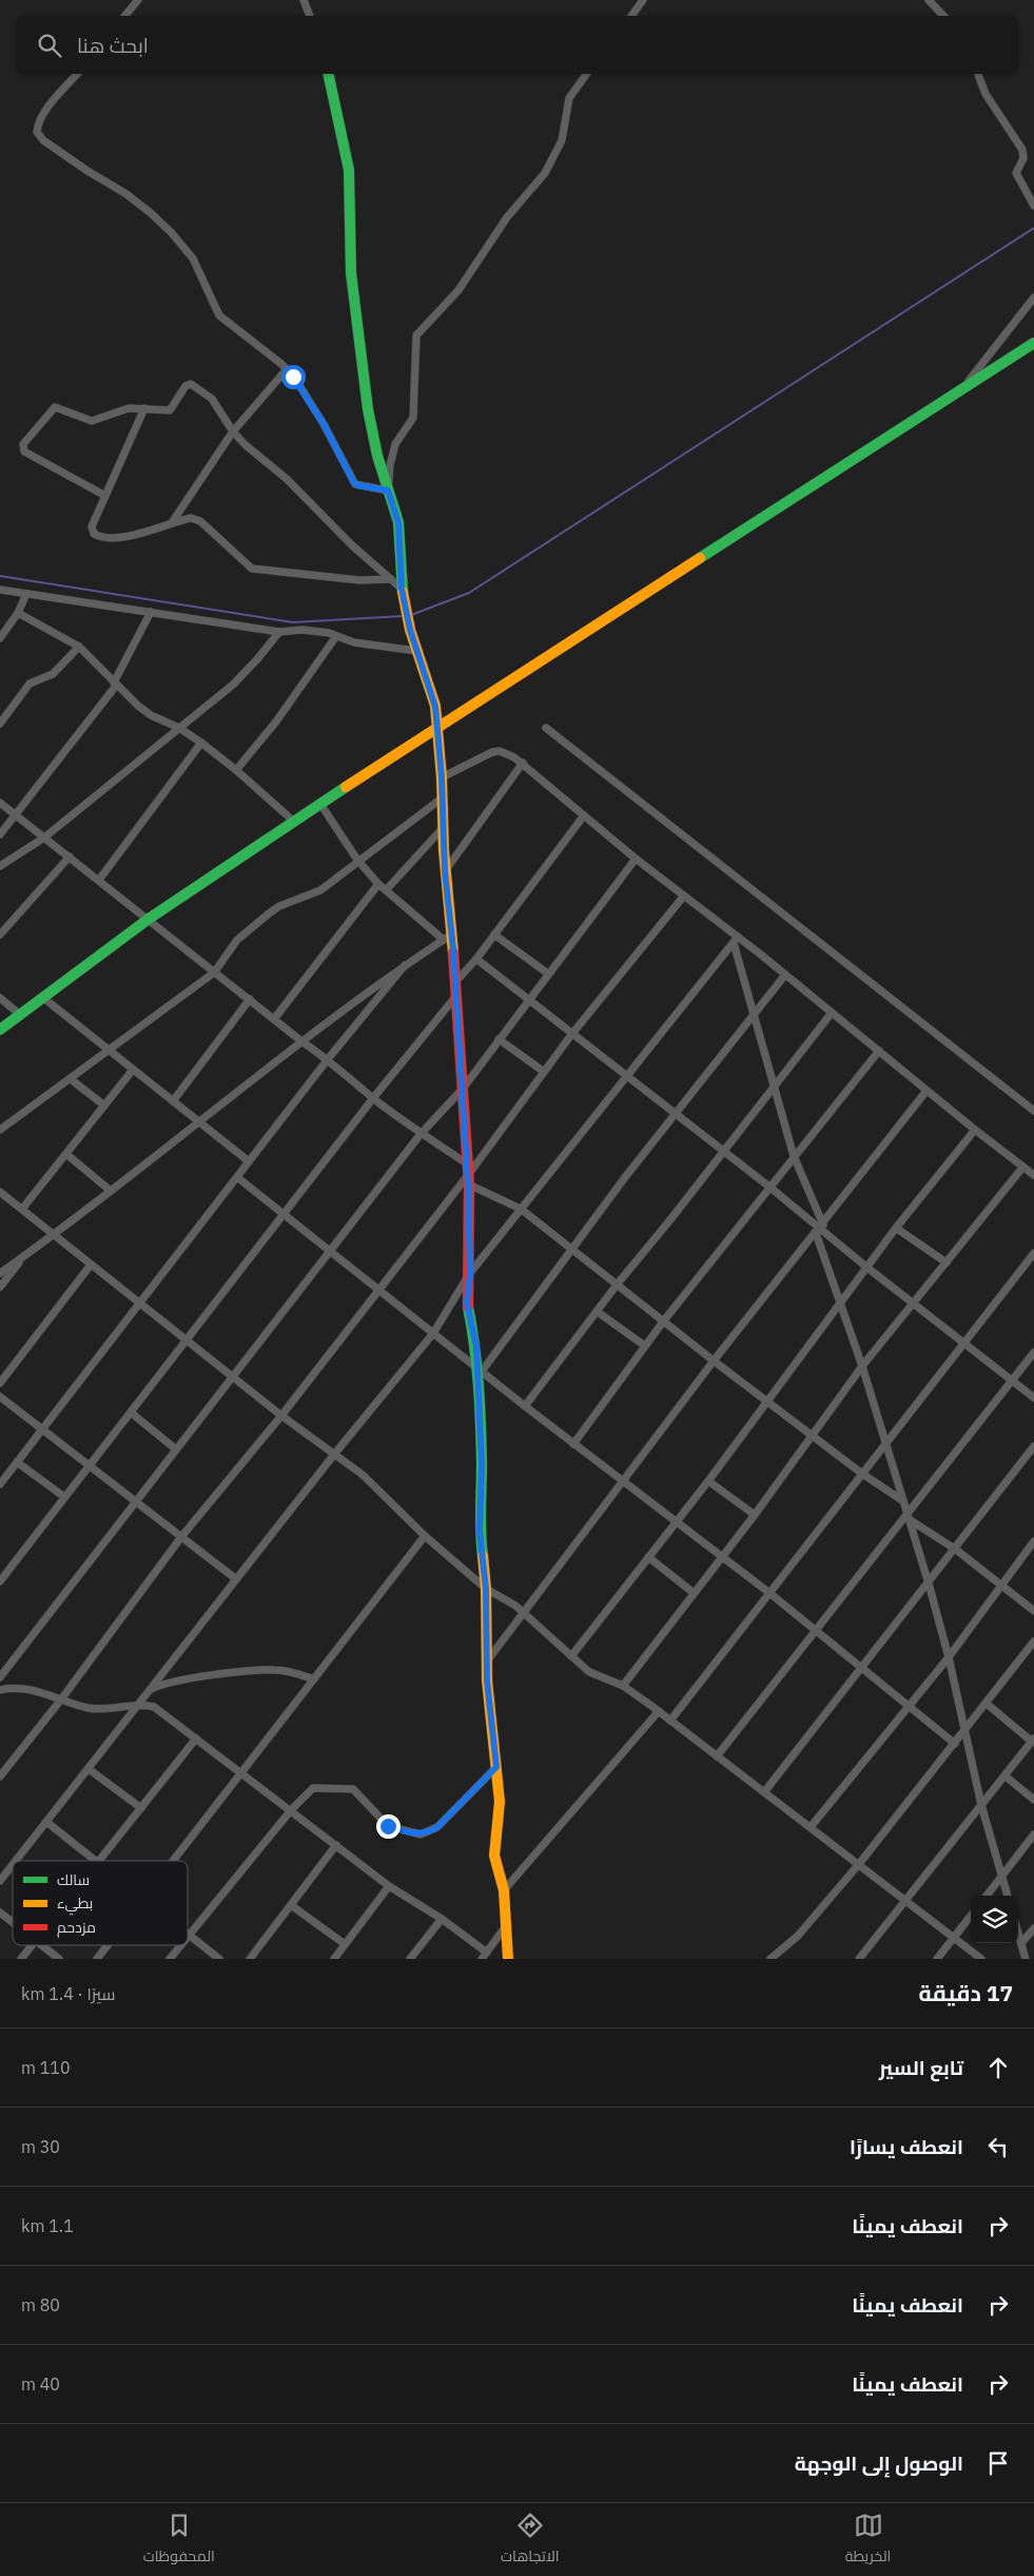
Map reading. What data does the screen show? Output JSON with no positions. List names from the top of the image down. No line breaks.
{"legend":["سالك","بطيء","مزدحم"],"page":{"search":"ابحث هنا","heading":["17 دقيقة","سيرًا · 1.4 km"],"list":[["تابع السير","110 m"],["انعطف يسارًا","30 m"],["انعطف يمينًا","1.1 km"],["انعطف يمينًا","80 m"],["انعطف يمينًا","40 m"],"الوصول إلى الوجهة"],"nav":["الخريطة","الاتجاهات","المحفوظات"]}}
